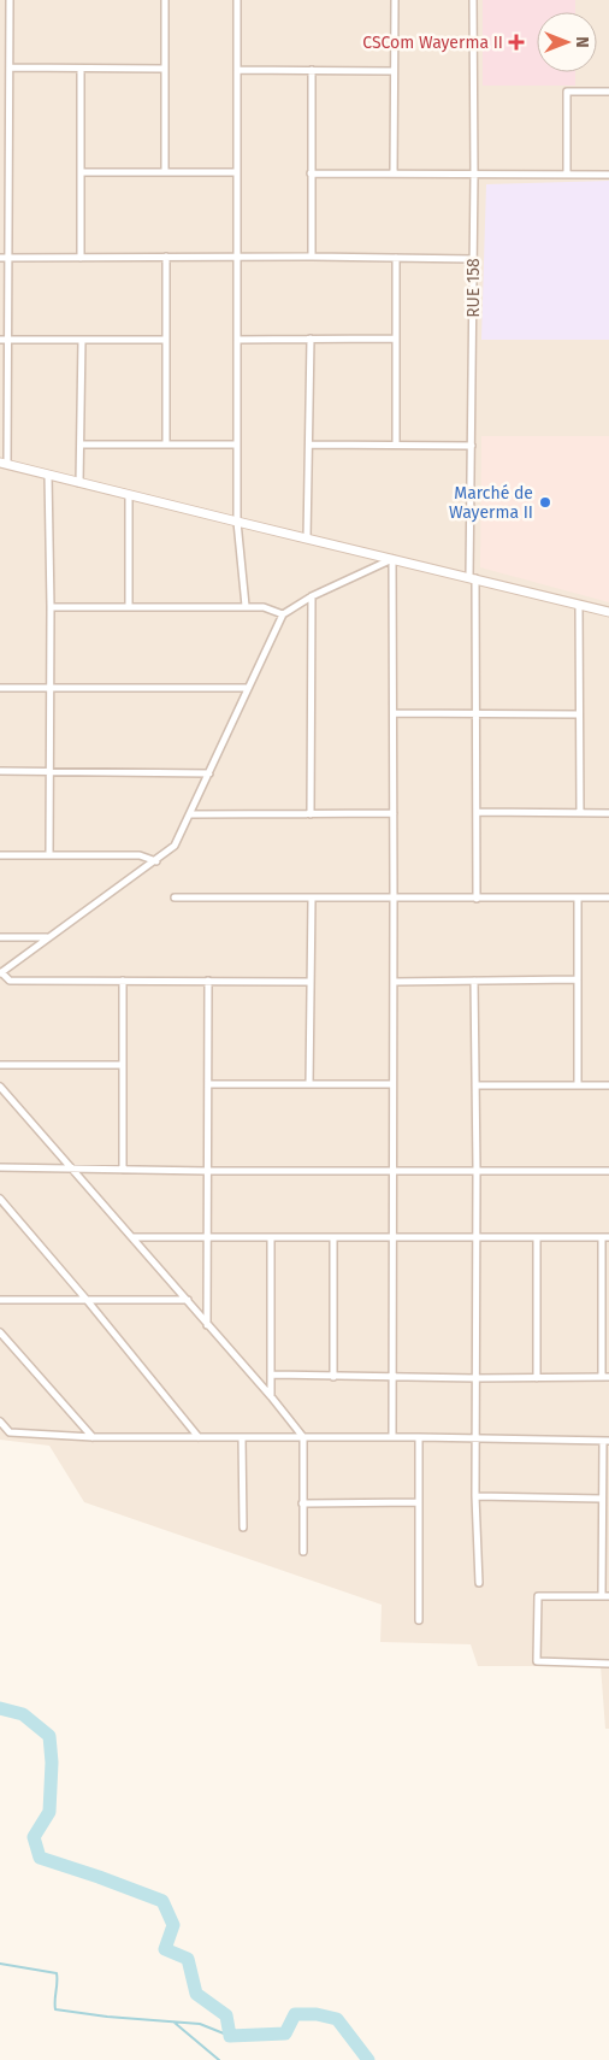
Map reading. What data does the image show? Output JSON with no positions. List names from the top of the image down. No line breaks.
{"streets":{"street":["RUE 158"]},"places":{"health":["CSCom Wayerma II"],"other":["Marché de Wayerma II"]},"north":"right"}
